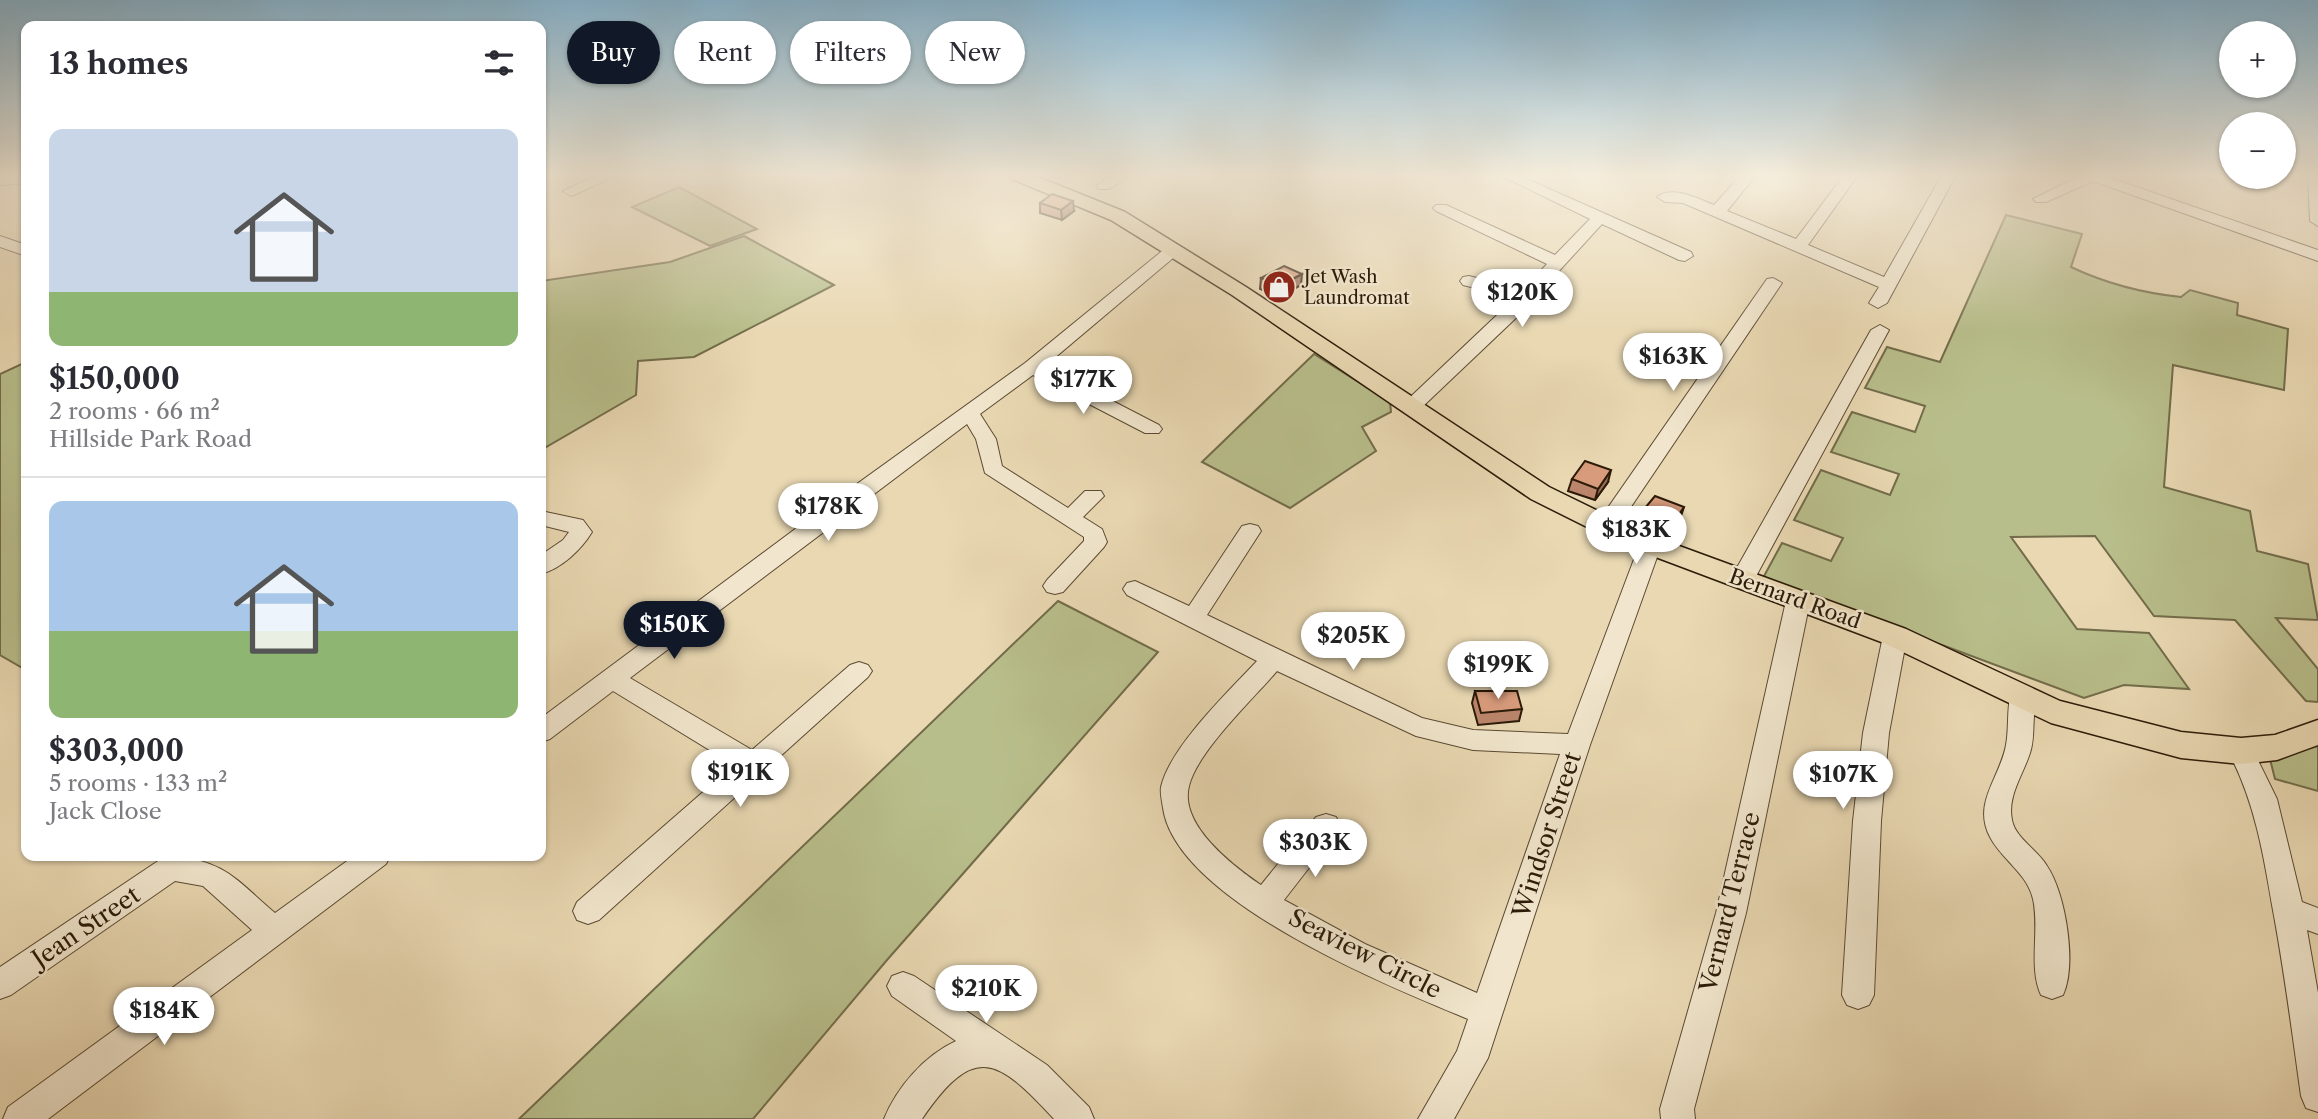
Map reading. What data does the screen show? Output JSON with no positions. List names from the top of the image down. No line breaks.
{"streets":{"main road":["Bernard Road"],"street":["Windsor Street","Vernard Terrace","Jean Street","Seaview Circle"]},"crossings":[["Bernard Road","Windsor Street"],["Bernard Road","Vernard Terrace"],["Windsor Street","Seaview Circle"]],"places":{"shop":["Jet Wash Laundromat"]},"page":{"map_buttons":["+","−"],"chip":["Buy","Rent","Filters","New"],"heading":"13 homes","list":[{"name":"$150,000","note":"2 rooms · 66 m² · Hillside Park Road"},{"name":"$303,000","note":"5 rooms · 133 m² · Jack Close"}],"price":["$120K","$163K","$177K","$178K","$183K","$150K","$205K","$199K","$191K","$107K","$303K","$210K","$184K"]}}
